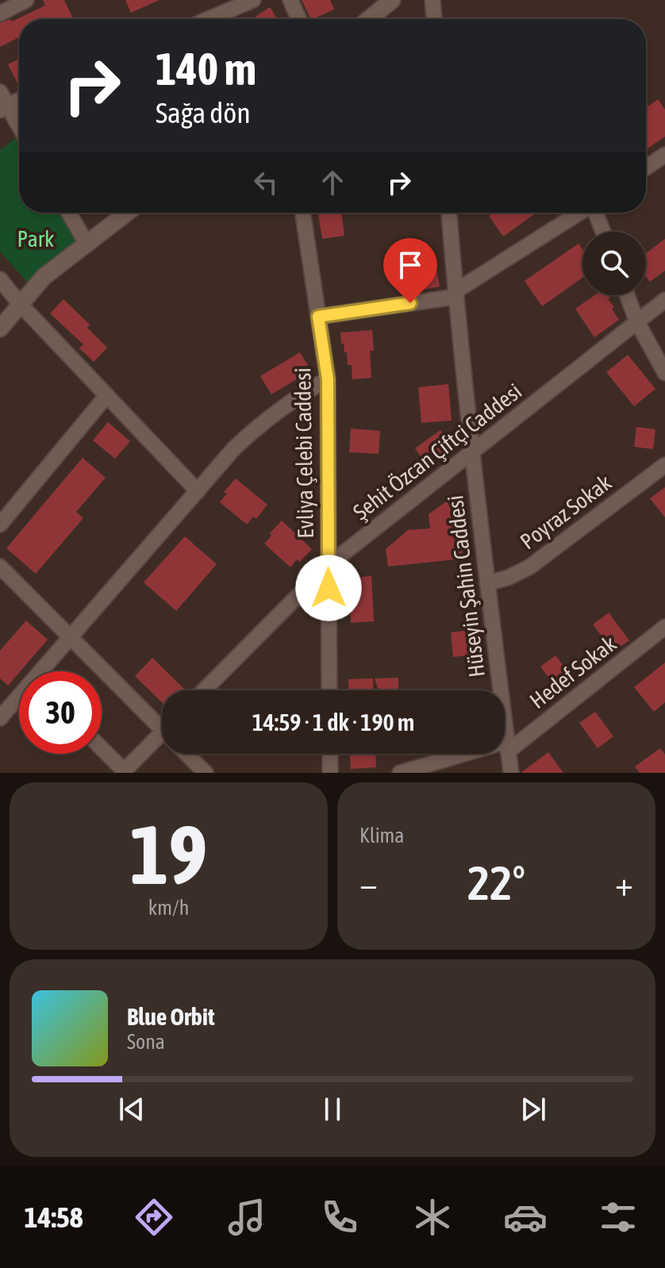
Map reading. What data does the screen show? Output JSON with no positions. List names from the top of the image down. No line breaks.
{"streets":{"street":["Şehit Özcan Çiftçi Caddesi","Evliya Çelebi Caddesi","Poyraz Sokak","Hüseyin Şahin Caddesi","Hedef Sokak"]},"crossings":[["Şehit Özcan Çiftçi Caddesi","Evliya Çelebi Caddesi"],["Şehit Özcan Çiftçi Caddesi","Hüseyin Şahin Caddesi"],["Poyraz Sokak","Hüseyin Şahin Caddesi"],["Hüseyin Şahin Caddesi","Hedef Sokak"]],"parks":["Park"],"page":{"turn":["140 m","Sağa dön"],"limit":"30","trip":"14:59 · 1 dk · 190 m","tile":[["19","km/h"],"Klima"],"heat":["−","22°","+"],"song":["Blue Orbit","Sona"],"tabs":"14:58"}}
